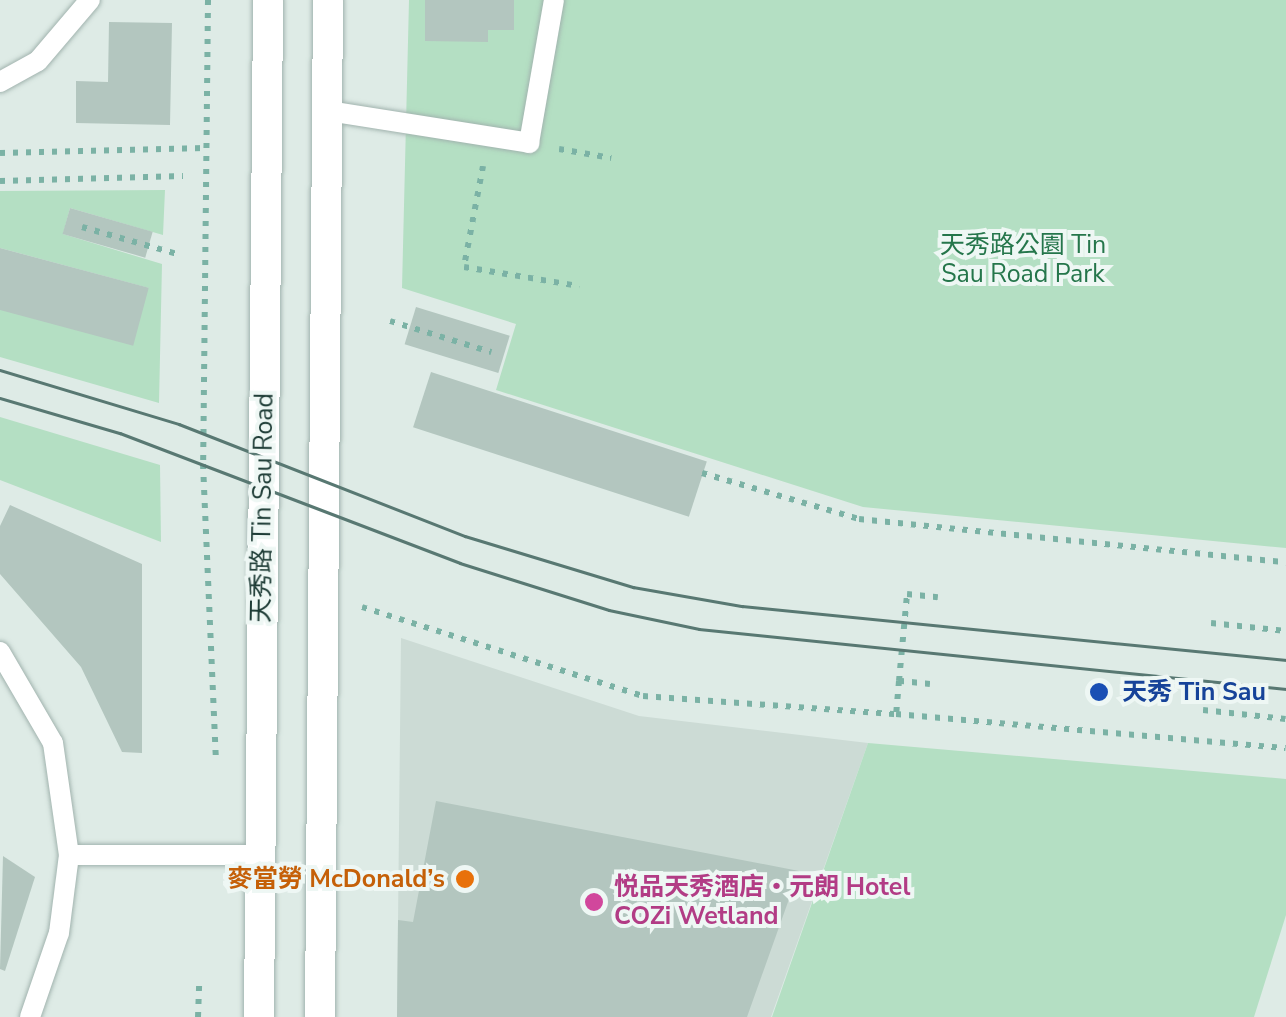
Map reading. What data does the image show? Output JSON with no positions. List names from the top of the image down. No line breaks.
{"streets":{"street":["天秀路 Tin Sau Road"]},"parks":["天秀路公園 Tin Sau Road Park"],"places":["天秀 Tin Sau","麥當勞 McDonald’s","悦品天秀酒店‧元朗 Hotel COZi Wetland"]}
